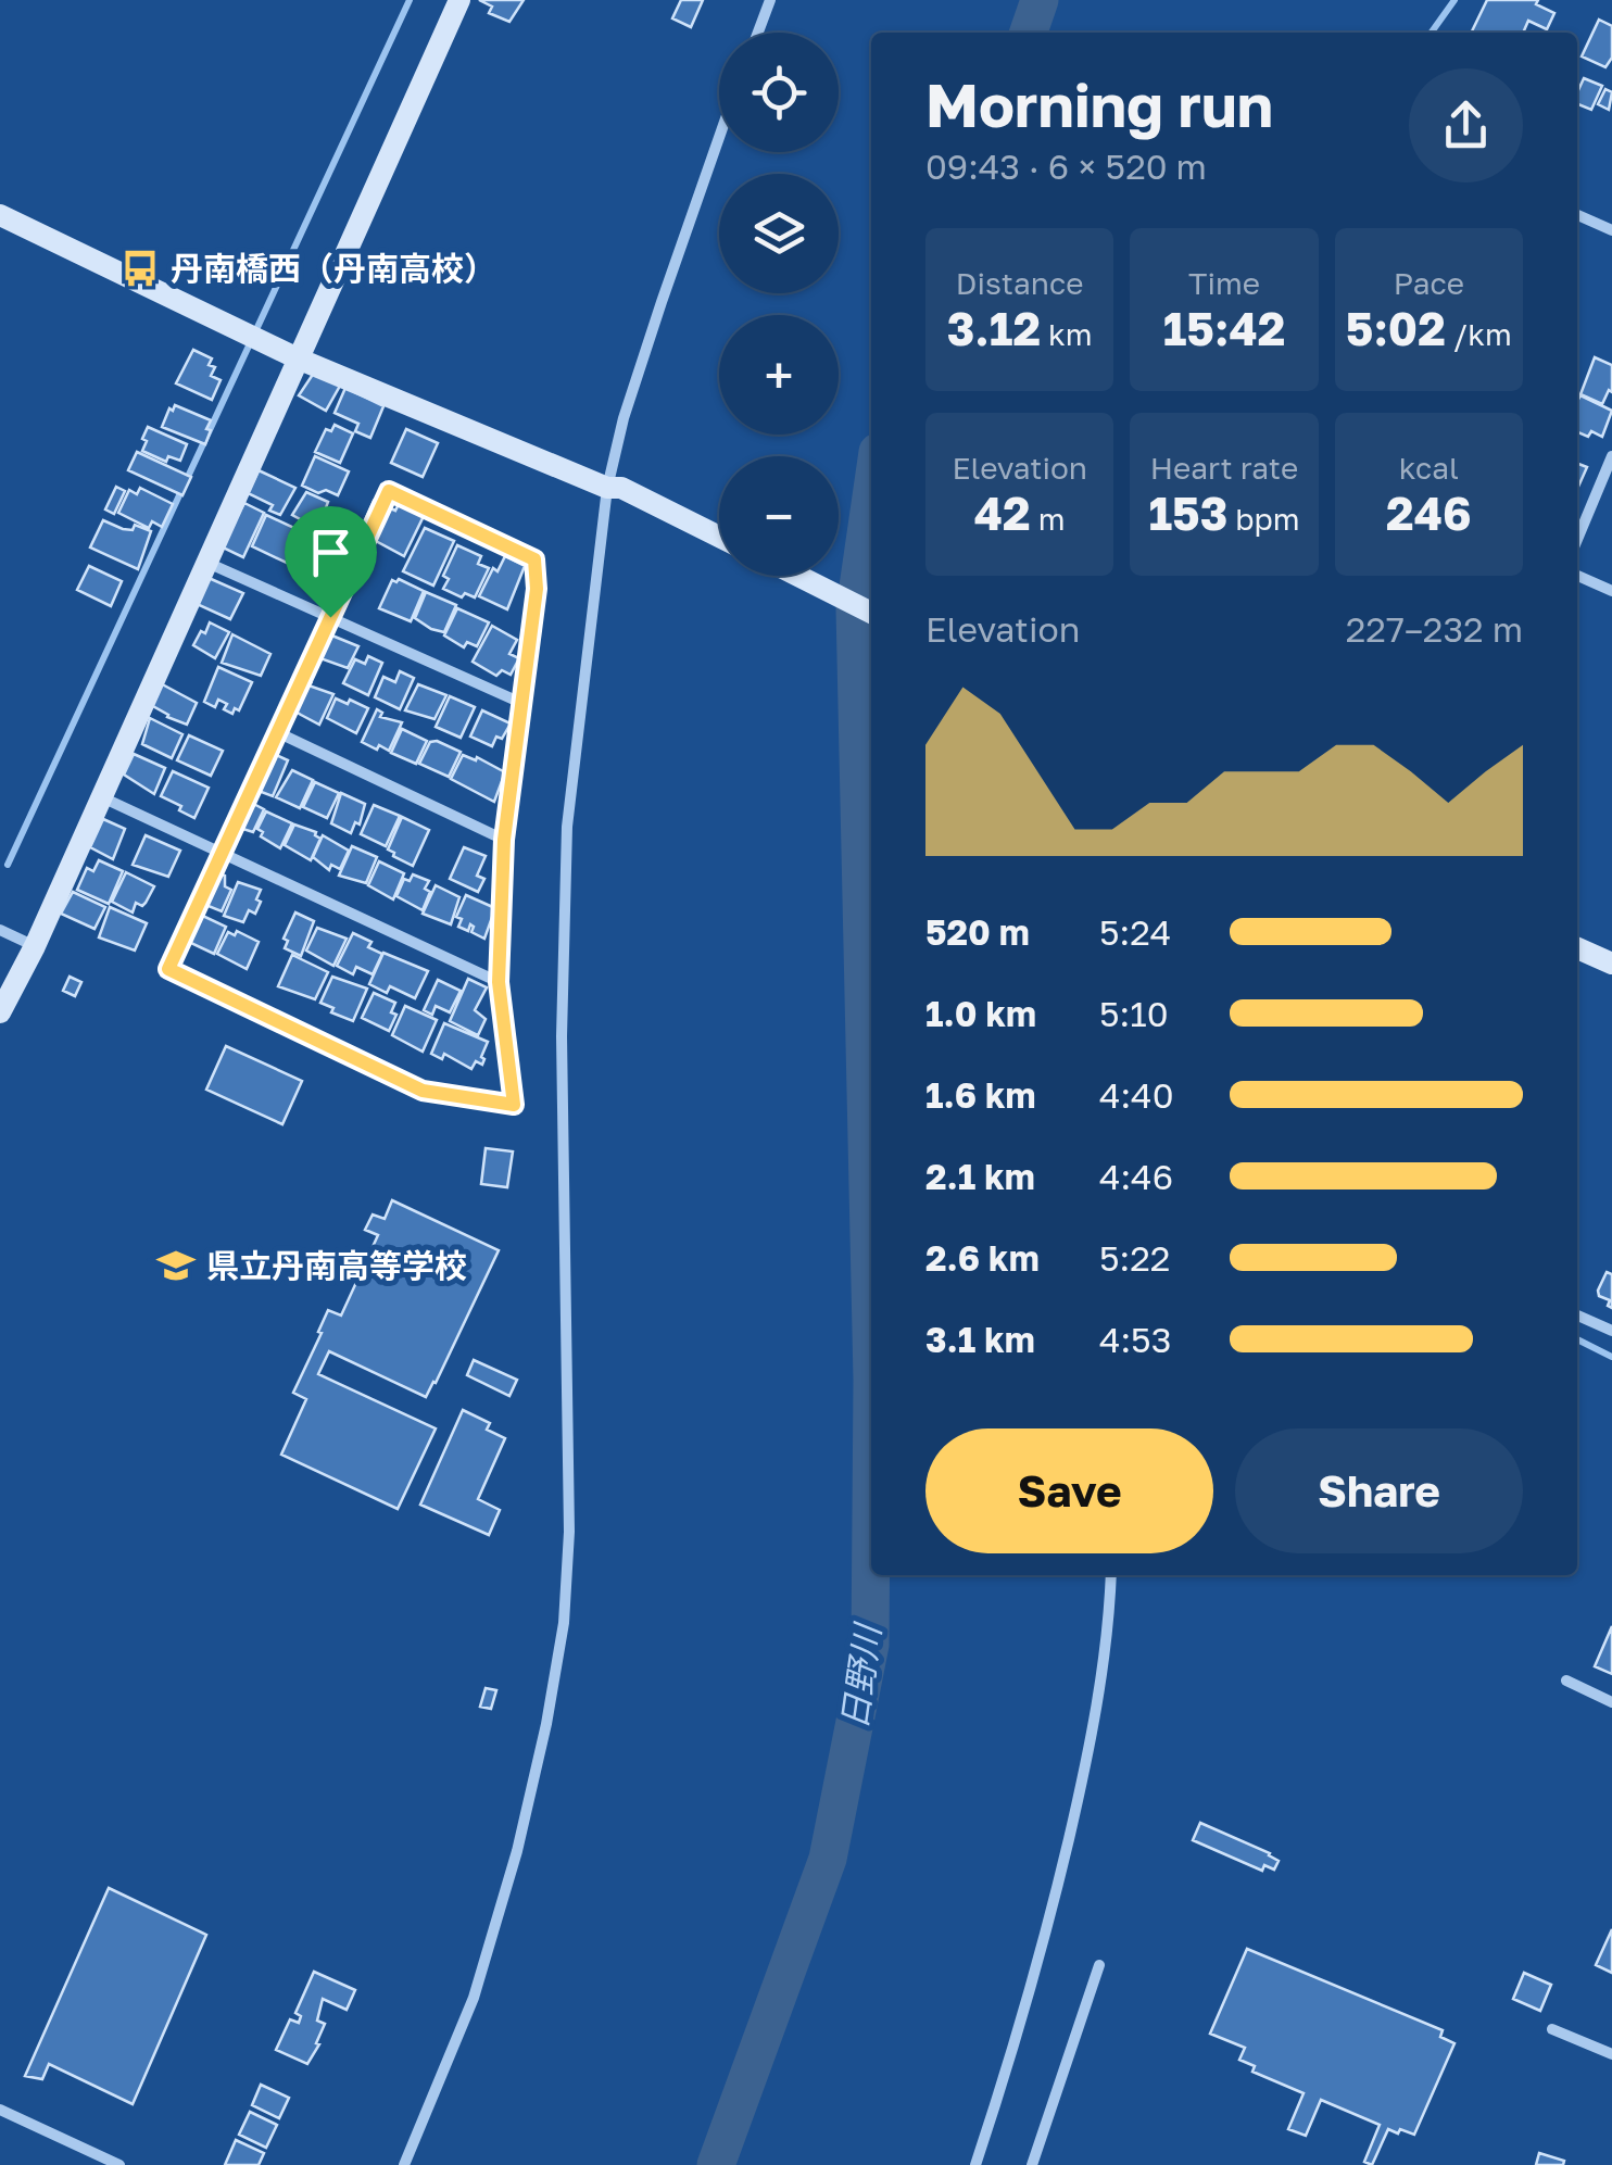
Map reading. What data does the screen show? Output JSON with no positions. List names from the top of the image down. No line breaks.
{"water":["日野川"],"places":{"bus stop":["丹南橋西（丹南高校）"],"school or university":["県立丹南高等学校"]},"page":{"map_buttons":["+","−"],"heading":["Morning run","09:43 · 6 × 520 m"],"stats":[["Distance","3.12 km"],["Time","15:42"],["Pace","5:02 /km"],["Elevation","42 m"],["Heart rate","153 bpm"],["kcal","246"]],"chart":["Elevation","227–232 m"],"list":[{"name":"520 m","note":"5:24"},{"name":"1.0 km","note":"5:10"},{"name":"1.6 km","note":"4:40"},{"name":"2.1 km","note":"4:46"},{"name":"2.6 km","note":"5:22"},{"name":"3.1 km","note":"4:53"}],"buttons":["Save","Share"]}}
